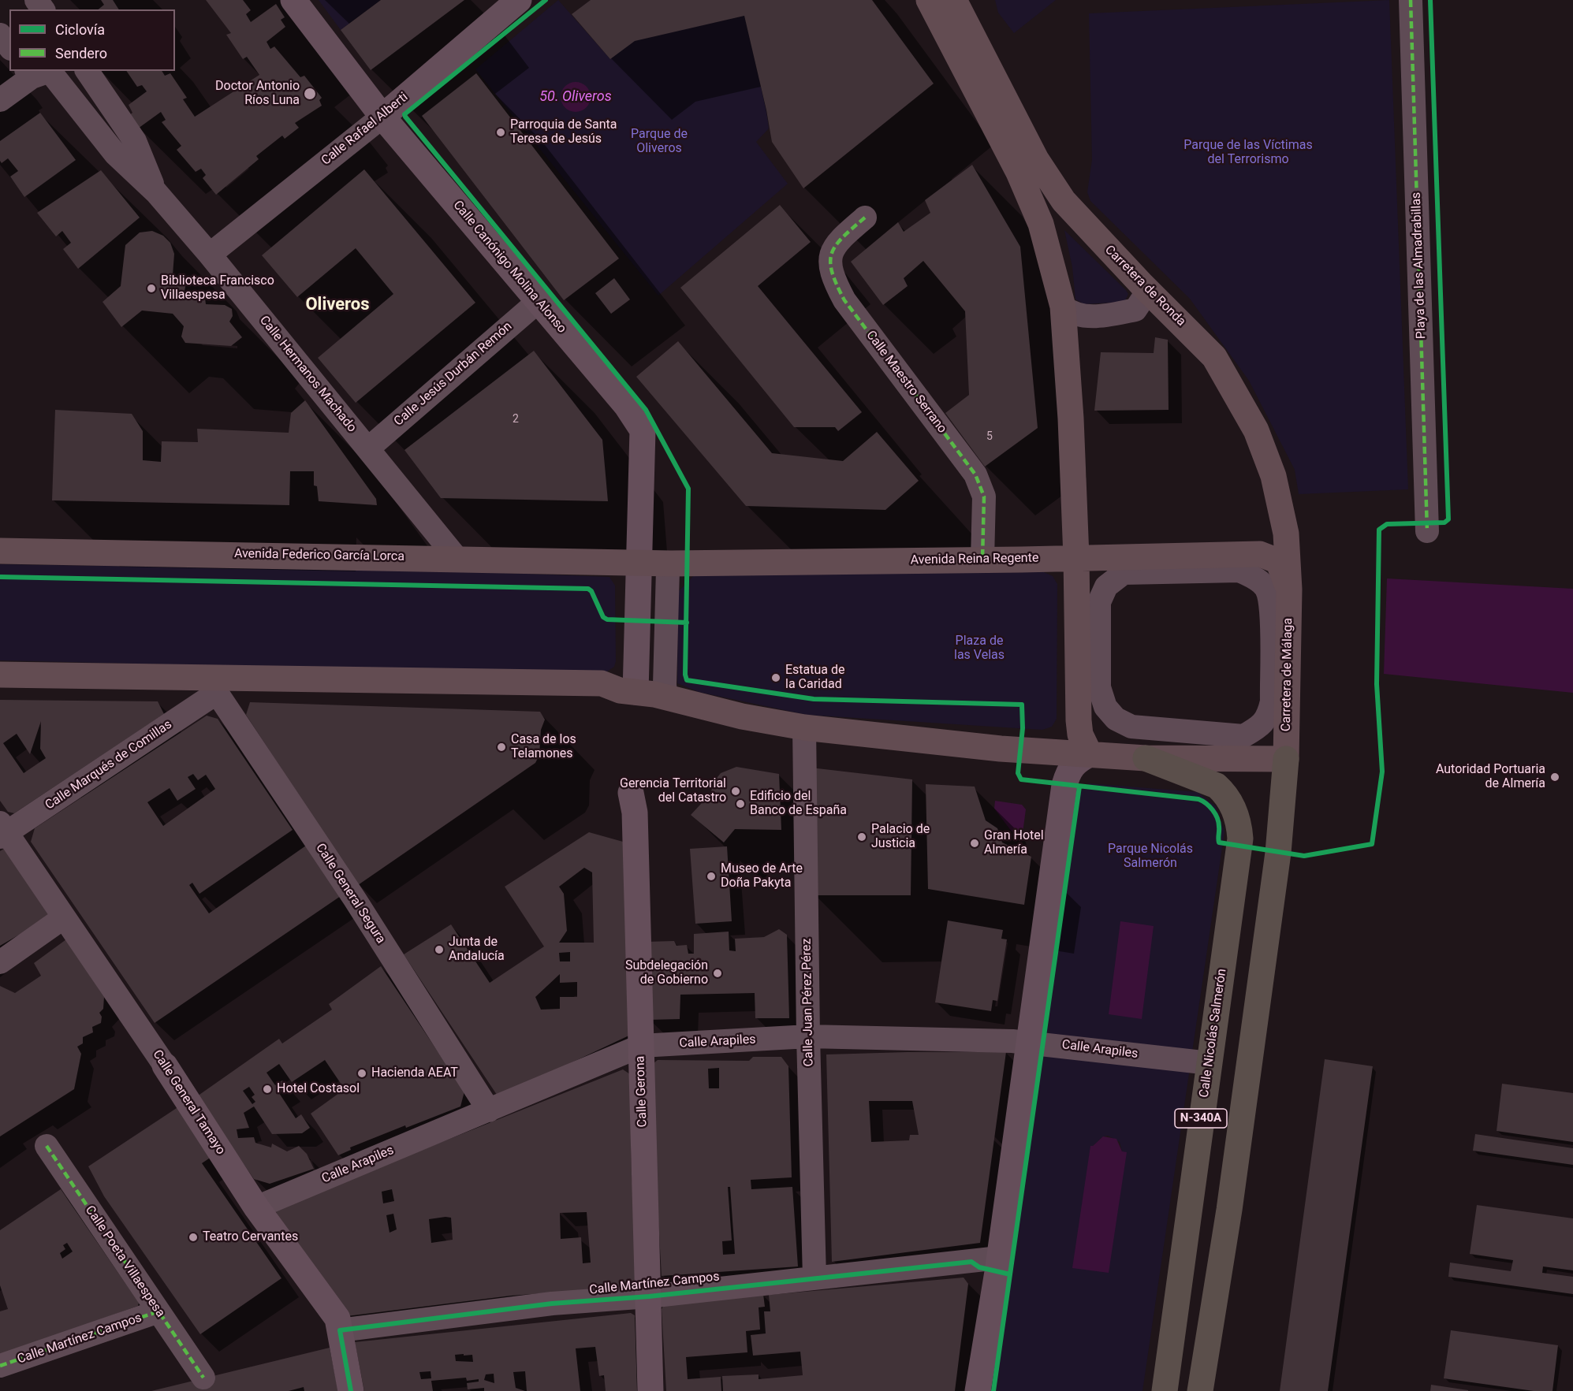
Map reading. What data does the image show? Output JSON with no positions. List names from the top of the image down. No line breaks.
{"streets":{"highway":["Calle Nicolás Salmerón","N-340A"],"main road":["Carretera de Ronda","Avenida Federico García Lorca","Avenida Reina Regente","Carretera de Málaga"],"street":["Calle Rafael Alberti","Playa de las Almadrabillas","Calle Canónigo Molina Alonso","Calle Hermanos Machado","Calle Jesús Durbán Remón","Calle Maestro Serrano","Calle Marqués de Comillas","Calle General Segura","Calle Juan Pérez Pérez","Calle Arapiles","Calle Gerona","Calle General Tamayo","Calle Poeta Villaespesa","Calle Martínez Campos"]},"crossings":[["Calle Rafael Alberti","Calle Canónigo Molina Alonso"],["Calle Rafael Alberti","Calle Hermanos Machado"],["Calle Canónigo Molina Alonso","Calle Jesús Durbán Remón"],["Calle Canónigo Molina Alonso","Avenida Federico García Lorca"],["Calle Canónigo Molina Alonso","Avenida Reina Regente"],["Carretera de Ronda","Avenida Reina Regente"],["Carretera de Ronda","Carretera de Málaga"],["Calle Hermanos Machado","Calle Jesús Durbán Remón"],["Calle Hermanos Machado","Avenida Federico García Lorca"],["Calle Maestro Serrano","Avenida Reina Regente"],["Avenida Federico García Lorca","Avenida Reina Regente"],["Avenida Reina Regente","Carretera de Málaga"],["Carretera de Málaga","N-340A"],["Calle Marqués de Comillas","Calle General Segura"],["Calle Marqués de Comillas","Calle General Tamayo"],["Calle General Segura","Calle Arapiles"],["Calle Juan Pérez Pérez","Calle Arapiles"],["Calle Juan Pérez Pérez","Calle Martínez Campos"],["Calle Nicolás Salmerón","Calle Arapiles"],["Calle Arapiles","Calle Gerona"],["Calle Arapiles","Calle General Tamayo"],["Calle Gerona","Calle Martínez Campos"],["Calle General Tamayo","Calle Martínez Campos"],["Calle Poeta Villaespesa","Calle Martínez Campos"]],"districts":["Oliveros"],"water":["50. Oliveros"],"parks":["Parque de Oliveros","Parque de las Víctimas del Terrorismo","Plaza de las Velas","Parque Nicolás Salmerón"],"places":["Doctor Antonio Ríos Luna","Parroquia de Santa Teresa de Jesús","Biblioteca Francisco Villaespesa","Estatua de la Caridad","Casa de los Telamones","Autoridad Portuaria de Almería","Gerencia Territorial del Catastro","Edificio del Banco de España","Palacio de Justicia","Gran Hotel Almería","Museo de Arte Doña Pakyta","Junta de Andalucía","Subdelegación de Gobierno","Hacienda AEAT","Hotel Costasol","Teatro Cervantes"],"house_numbers":["2","5"],"legend":["Ciclovía","Sendero"]}
